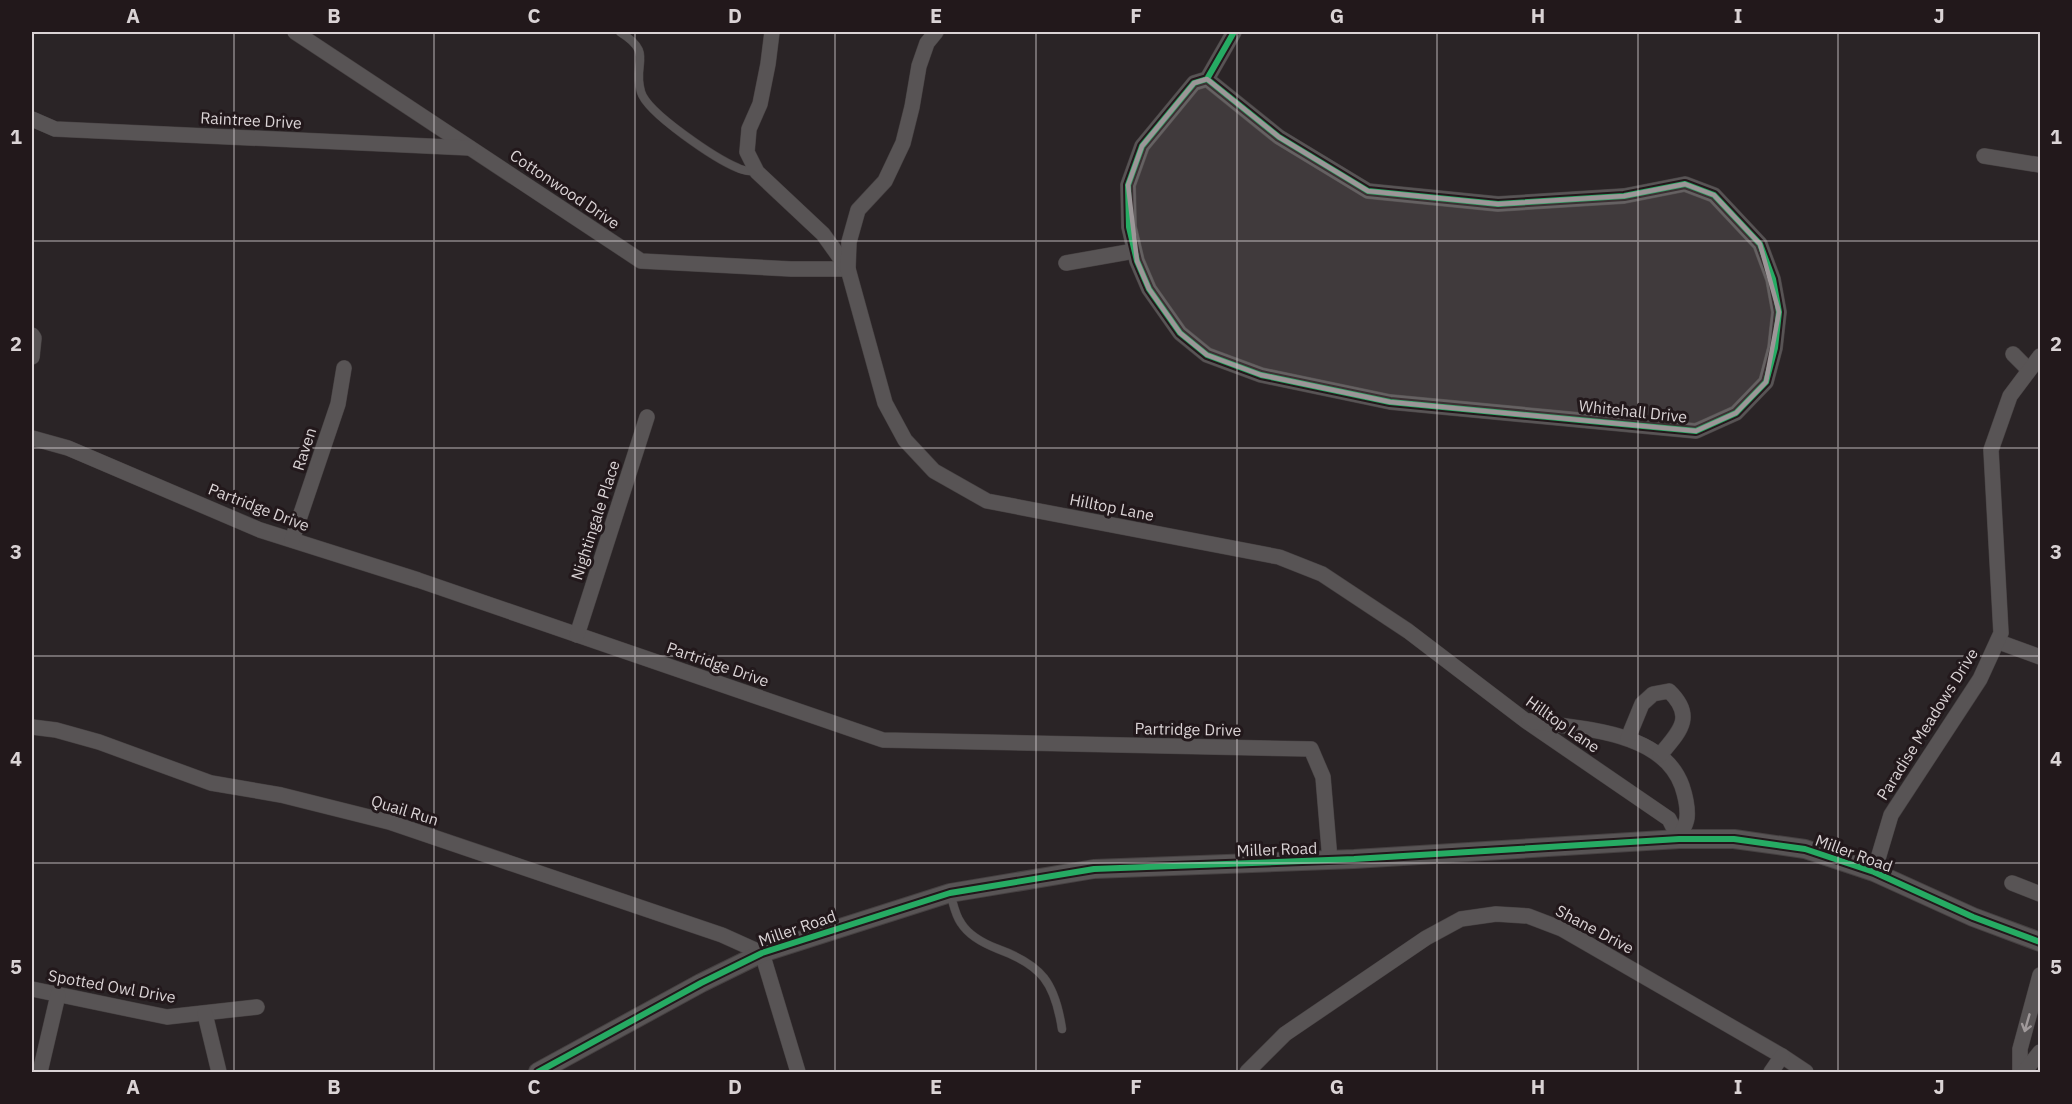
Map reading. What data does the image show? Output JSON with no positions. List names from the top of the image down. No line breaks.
{"streets":{"street":["Raintree Drive","Cottonwood Drive","Whitehall Drive","Raven","Partridge Drive","Hilltop Lane","Nightingale Place","Paradise Meadows Drive","Quail Run","Miller Road","Shane Drive","Spotted Owl Drive"]},"crossings":[["Raintree Drive","Cottonwood Drive"],["Cottonwood Drive","Hilltop Lane"],["Raven","Partridge Drive"],["Partridge Drive","Nightingale Place"],["Partridge Drive","Miller Road"],["Hilltop Lane","Miller Road"],["Paradise Meadows Drive","Miller Road"],["Quail Run","Miller Road"]],"grid":{"columns":["A","B","C","D","E","F","G","H","I","J"],"rows":["1","2","3","4","5"]}}
